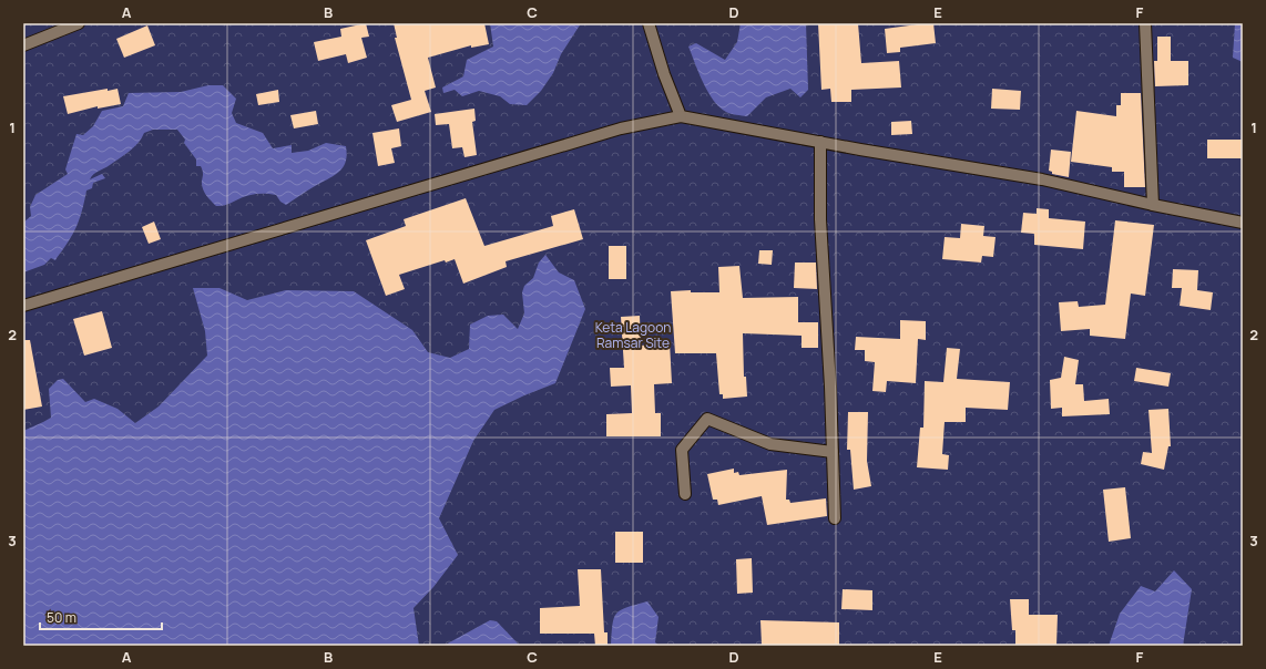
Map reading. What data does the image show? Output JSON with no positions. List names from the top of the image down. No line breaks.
{"parks":["Keta Lagoon Ramsar Site"],"scale_bar":"50 m","grid":{"columns":["A","B","C","D","E","F"],"rows":["1","2","3"]}}
